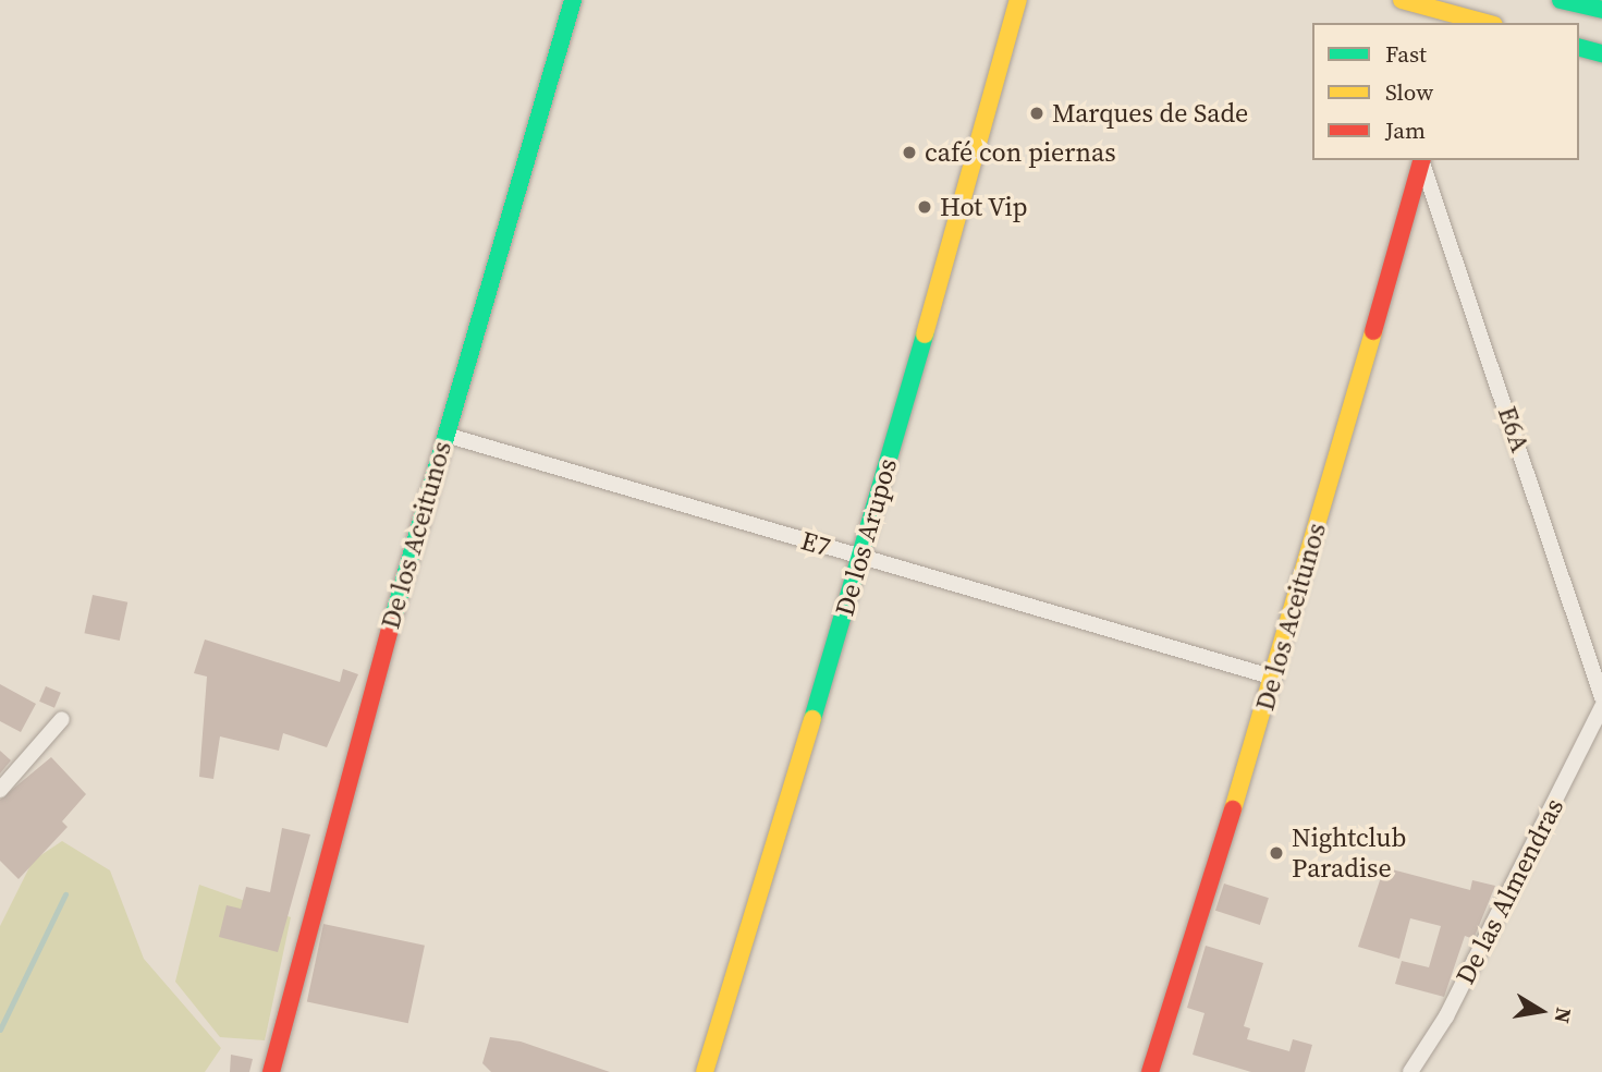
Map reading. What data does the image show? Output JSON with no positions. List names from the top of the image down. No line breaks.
{"streets":{"street":["E6A","De los Aceitunos","De los Arupos","E7","De las Almendras"]},"crossings":[["E6A","De los Aceitunos"],["De los Aceitunos","E7"],["De los Arupos","E7"]],"places":["Marques de Sade","café con piernas","Hot Vip","Nightclub Paradise"],"legend":["Fast","Slow","Jam"],"north":"right"}
